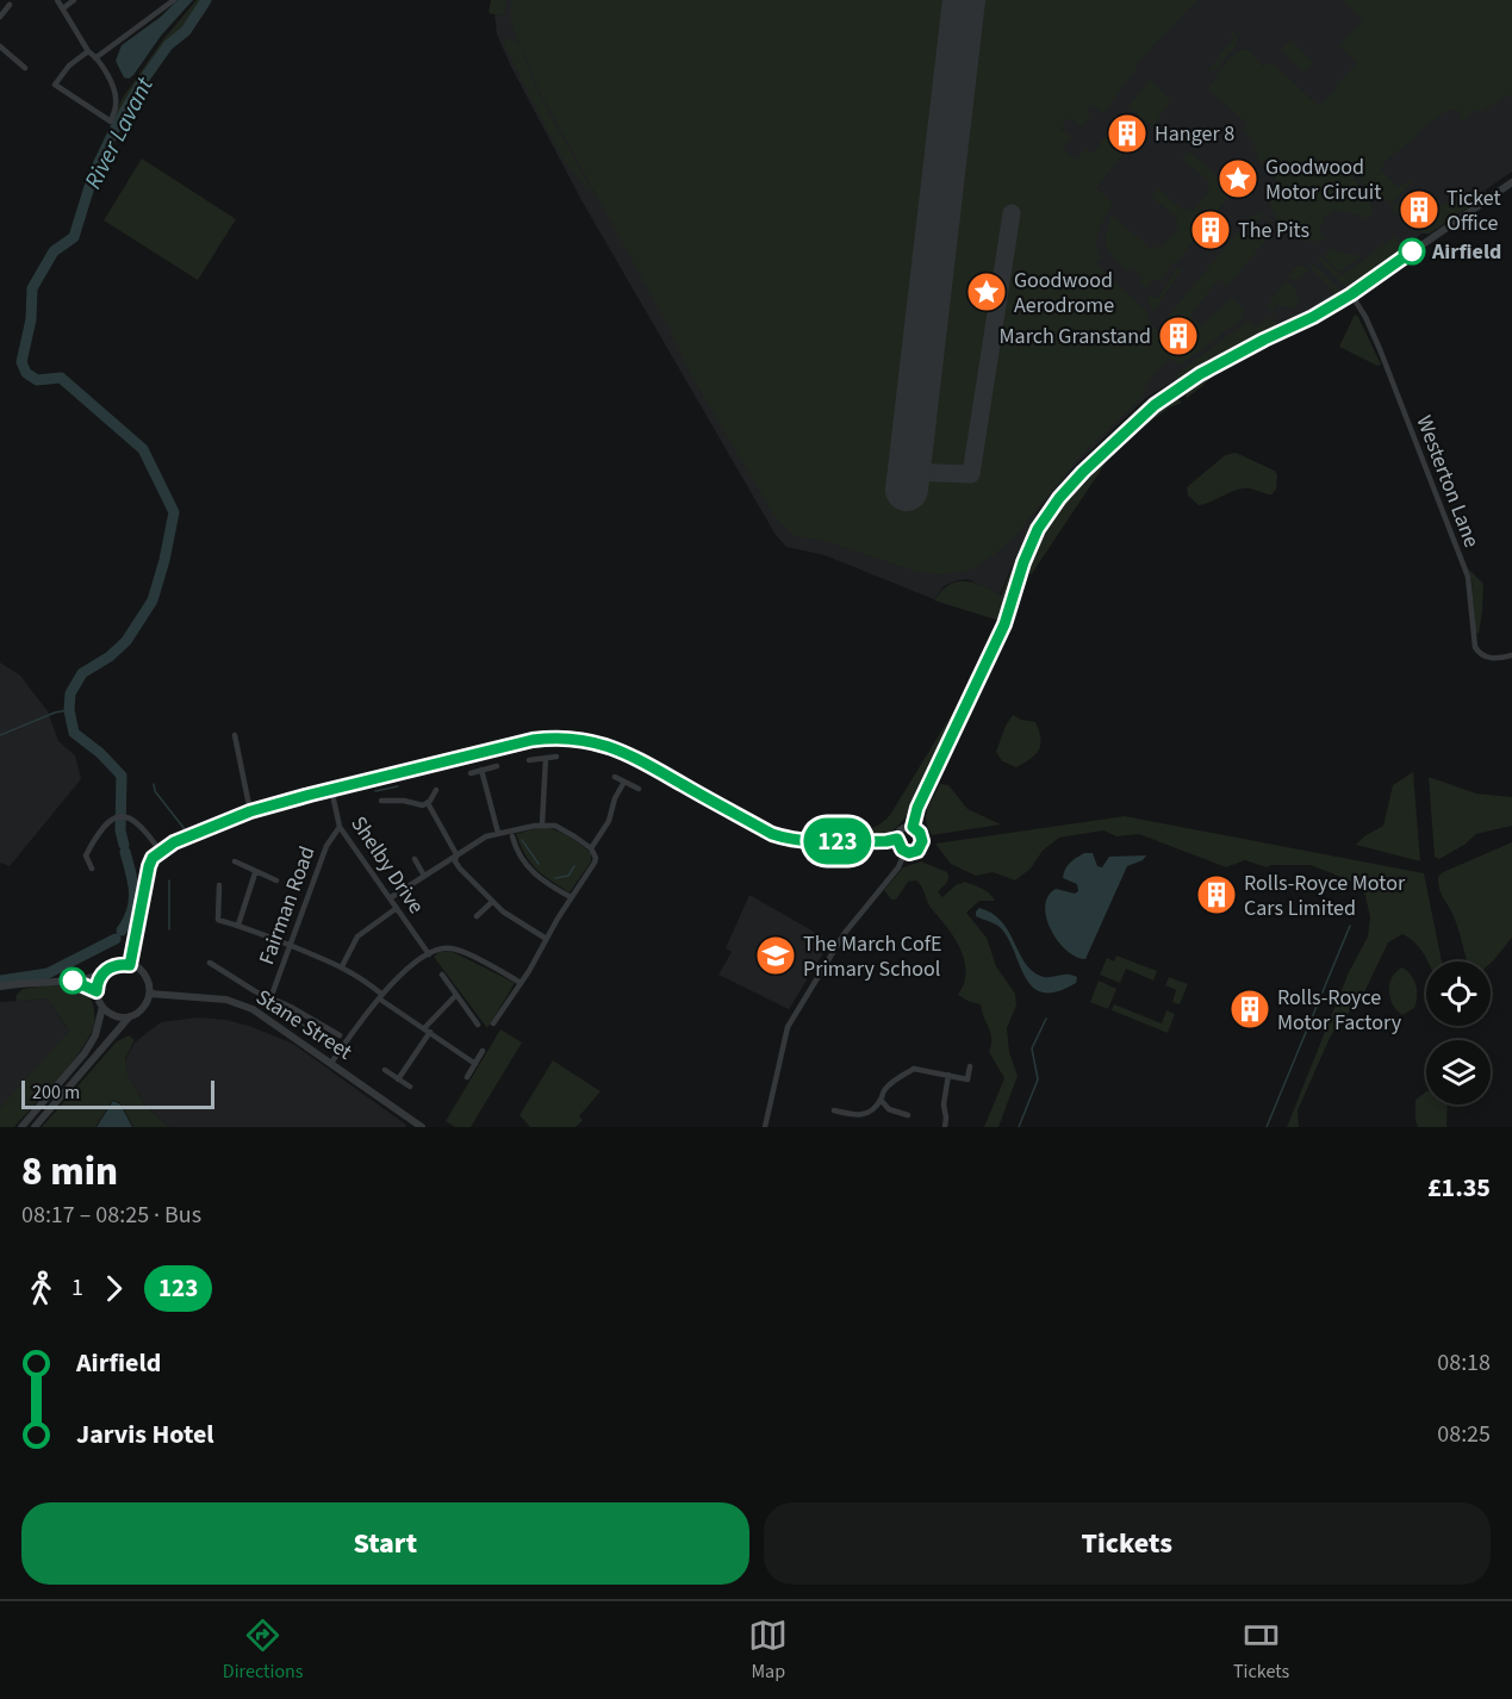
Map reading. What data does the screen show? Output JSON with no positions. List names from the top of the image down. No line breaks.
{"streets":{"street":["Westerton Lane","Shelby Drive","Fairman Road","Stane Street"]},"crossings":[["Shelby Drive","Fairman Road"]],"water":["River Lavant"],"places":{"building":["Hanger 8","Ticket Office","The Pits","March Granstand","Rolls-Royce Motor Cars Limited","Rolls-Royce Motor Factory"],"place":["Goodwood Motor Circuit","Goodwood Aerodrome"],"other":["Airfield"],"school or university":["The March CofE Primary School"]},"lines":["bus line 123"],"scale_bar":"200 m","page":{"on_map":"123","scale":"200 m","heading":["8 min","08:17 – 08:25 · Bus","£1.35"],"legs":["1","123"],"list":[{"name":"Airfield","value":"08:18"},{"name":"Jarvis Hotel","value":"08:25"}],"buttons":["Start","Tickets"],"tabs":["Directions","Map","Tickets"]}}
